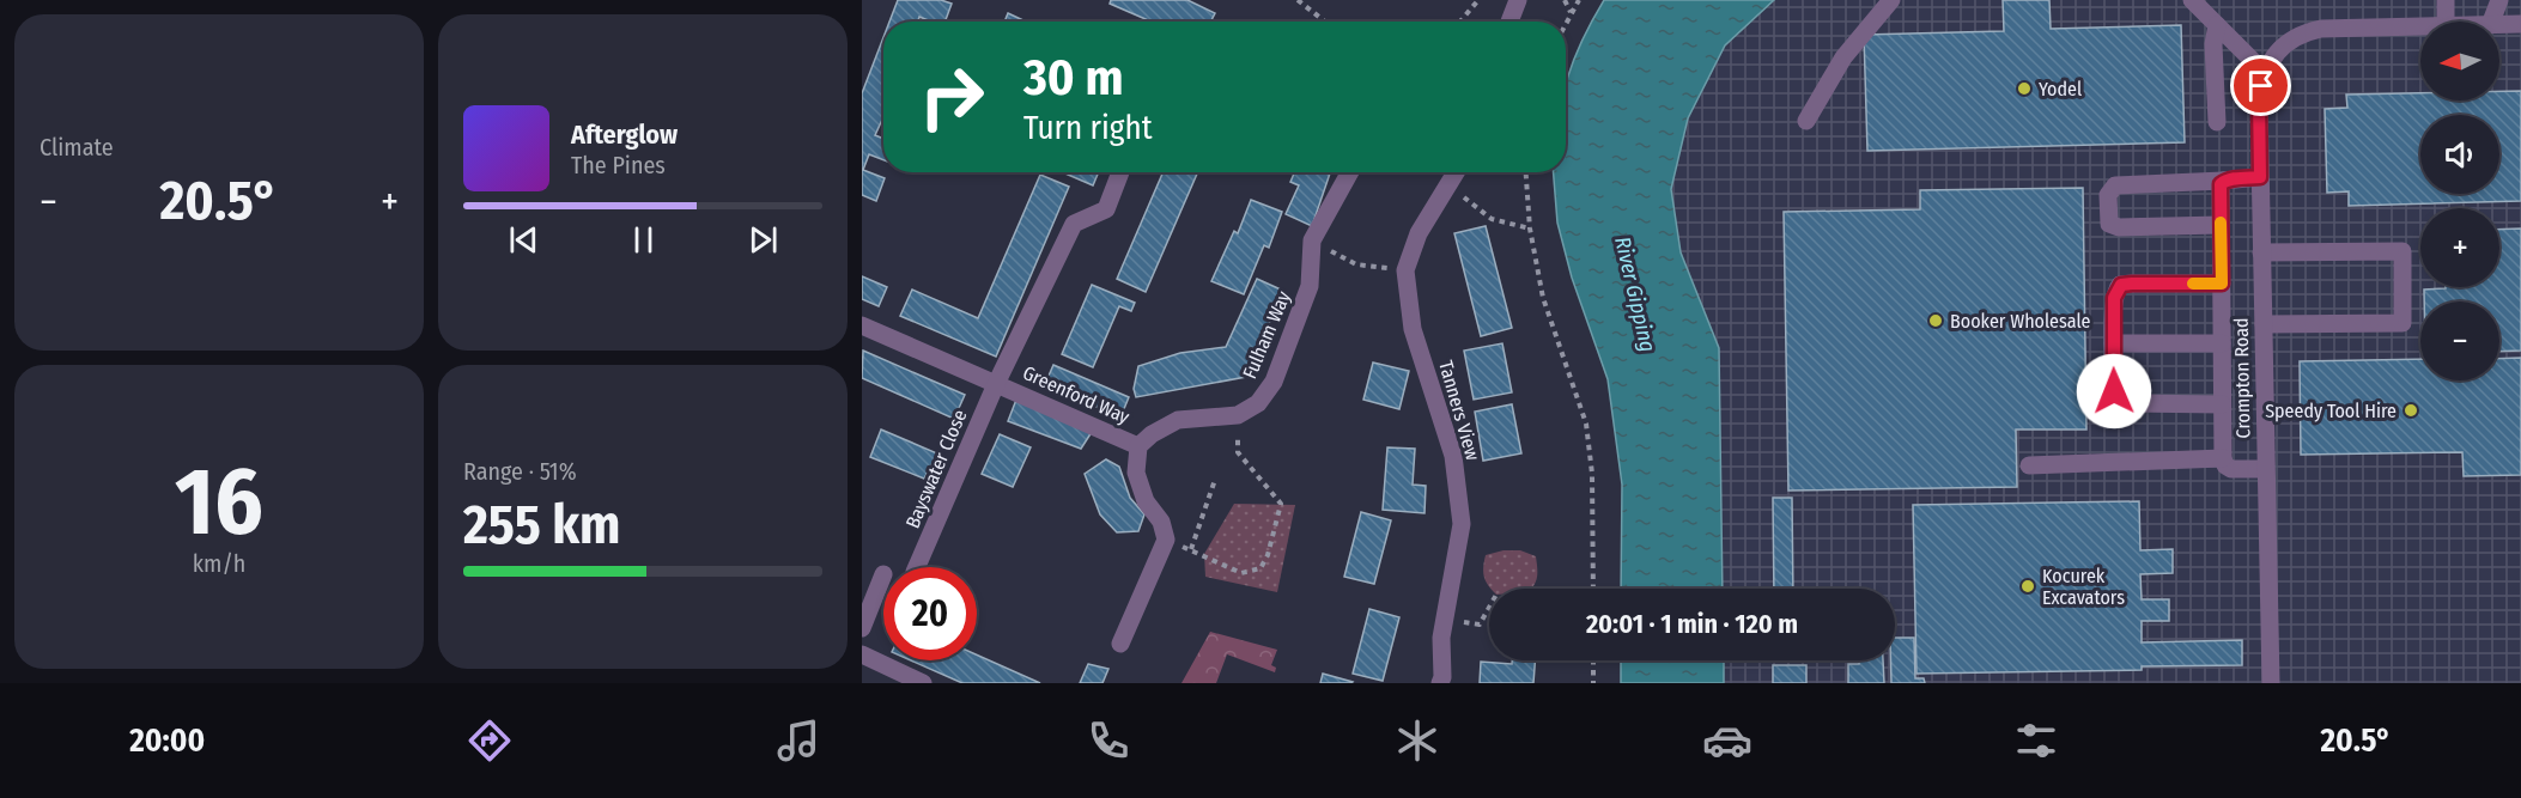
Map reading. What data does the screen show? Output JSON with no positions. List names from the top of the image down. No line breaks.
{"streets":{"street":["Fulham Way","Crompton Road","Greenford Way","Tanners View","Bayswater Close"]},"crossings":[["Greenford Way","Bayswater Close"]],"water":["River Gipping"],"places":["Yodel","Booker Wholesale","Speedy Tool Hire","Kocurek Excavators"],"north":"left","page":{"tile":["Climate",["16","km/h"],["Range · 51%","255 km"]],"map_buttons":["+","−"],"turn":["30 m","Turn right"],"song":["Afterglow","The Pines"],"heat":["−","20.5°","+"],"limit":"20","trip":"20:01 · 1 min · 120 m","tabs":["20:00","20.5°"]}}
